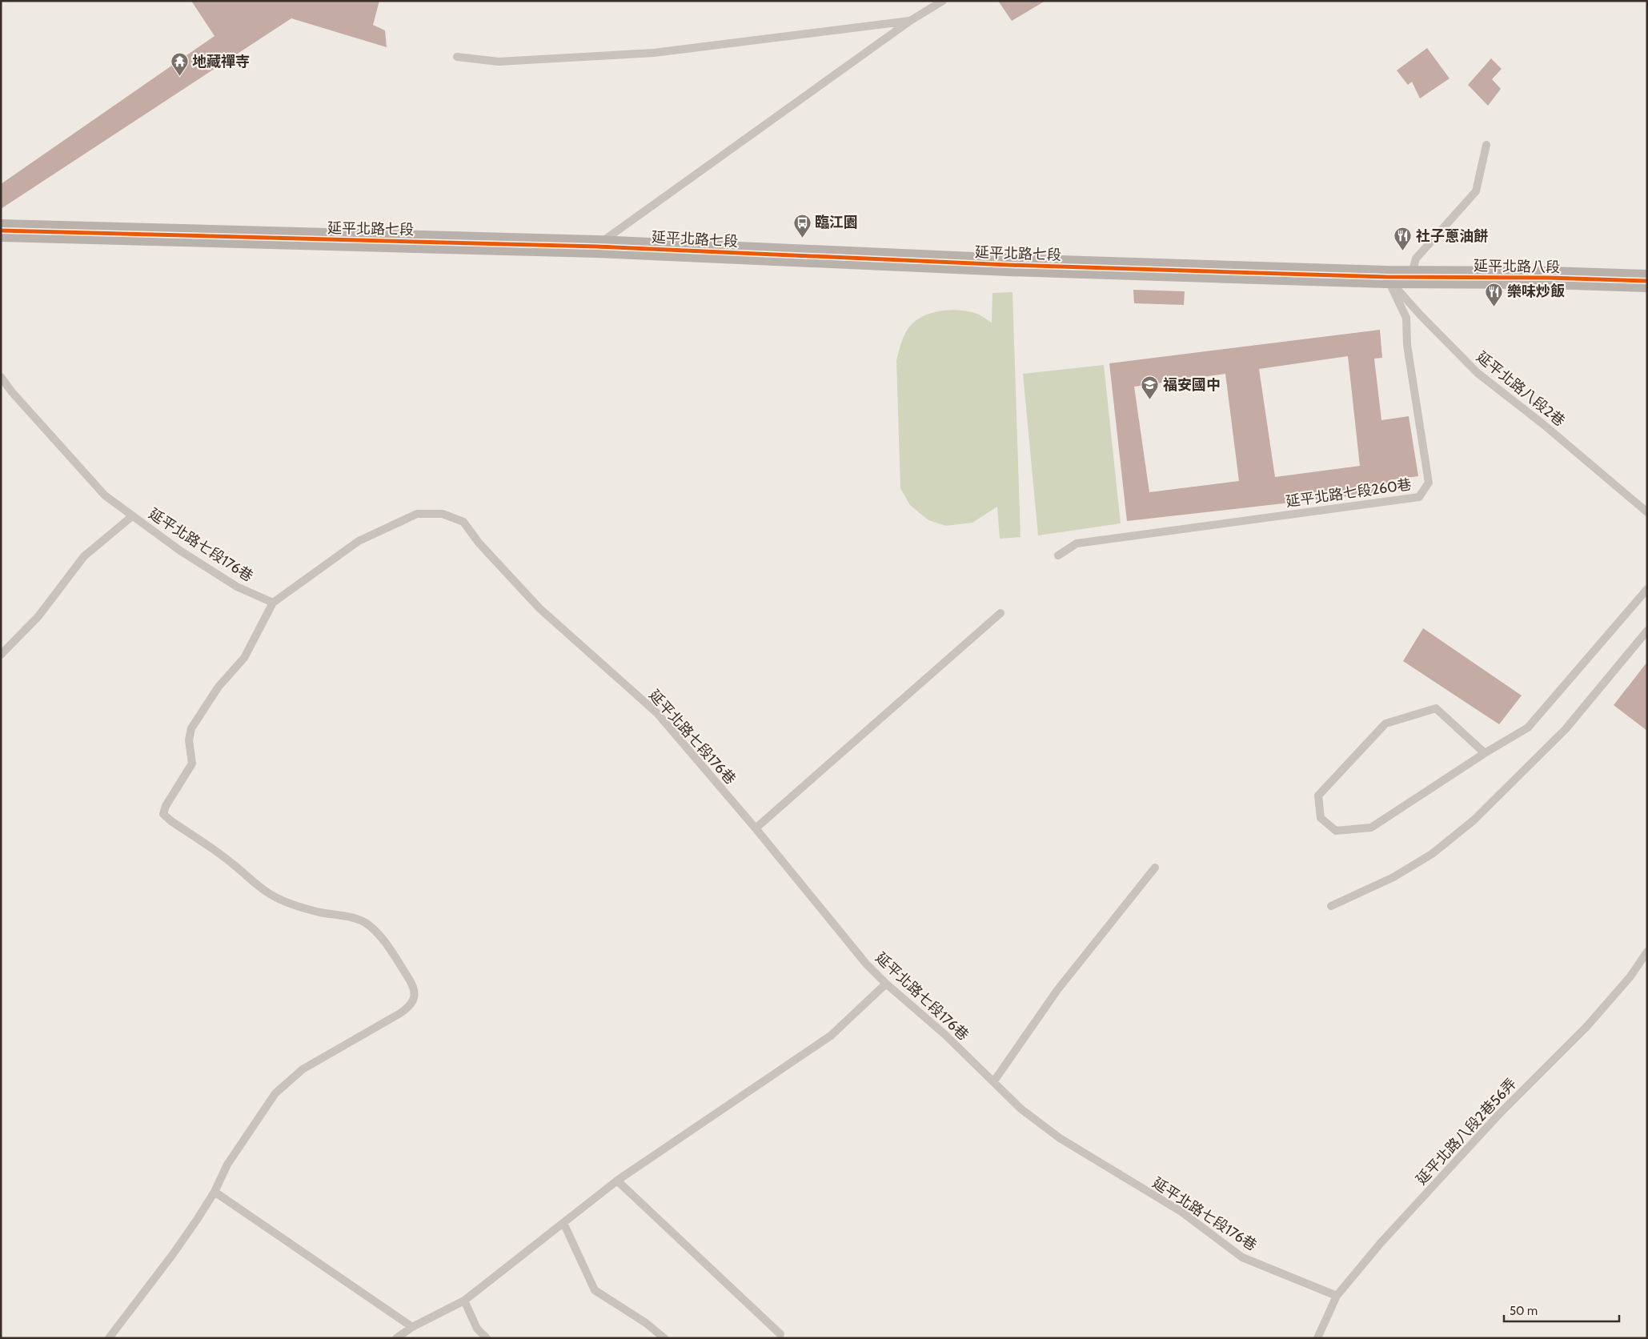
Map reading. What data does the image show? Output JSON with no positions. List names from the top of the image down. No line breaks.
{"streets":{"street":["延平北路七段","延平北路八段"],"lane":["延平北路八段2巷","延平北路七段260巷","延平北路七段176巷","延平北路八段2巷56弄"]},"crossings":[["延平北路七段","延平北路八段"],["延平北路七段","延平北路八段2巷"],["延平北路七段","延平北路七段260巷"],["延平北路八段","延平北路八段2巷"],["延平北路八段","延平北路七段260巷"],["延平北路八段2巷","延平北路七段260巷"],["延平北路七段176巷","延平北路八段2巷56弄"]],"places":{"temple":["地藏禪寺"],"bus stop":["臨江園"],"restaurant":["社子蔥油餅","樂味炒飯"],"school or university":["福安國中"]},"scale_bar":"50 m"}
